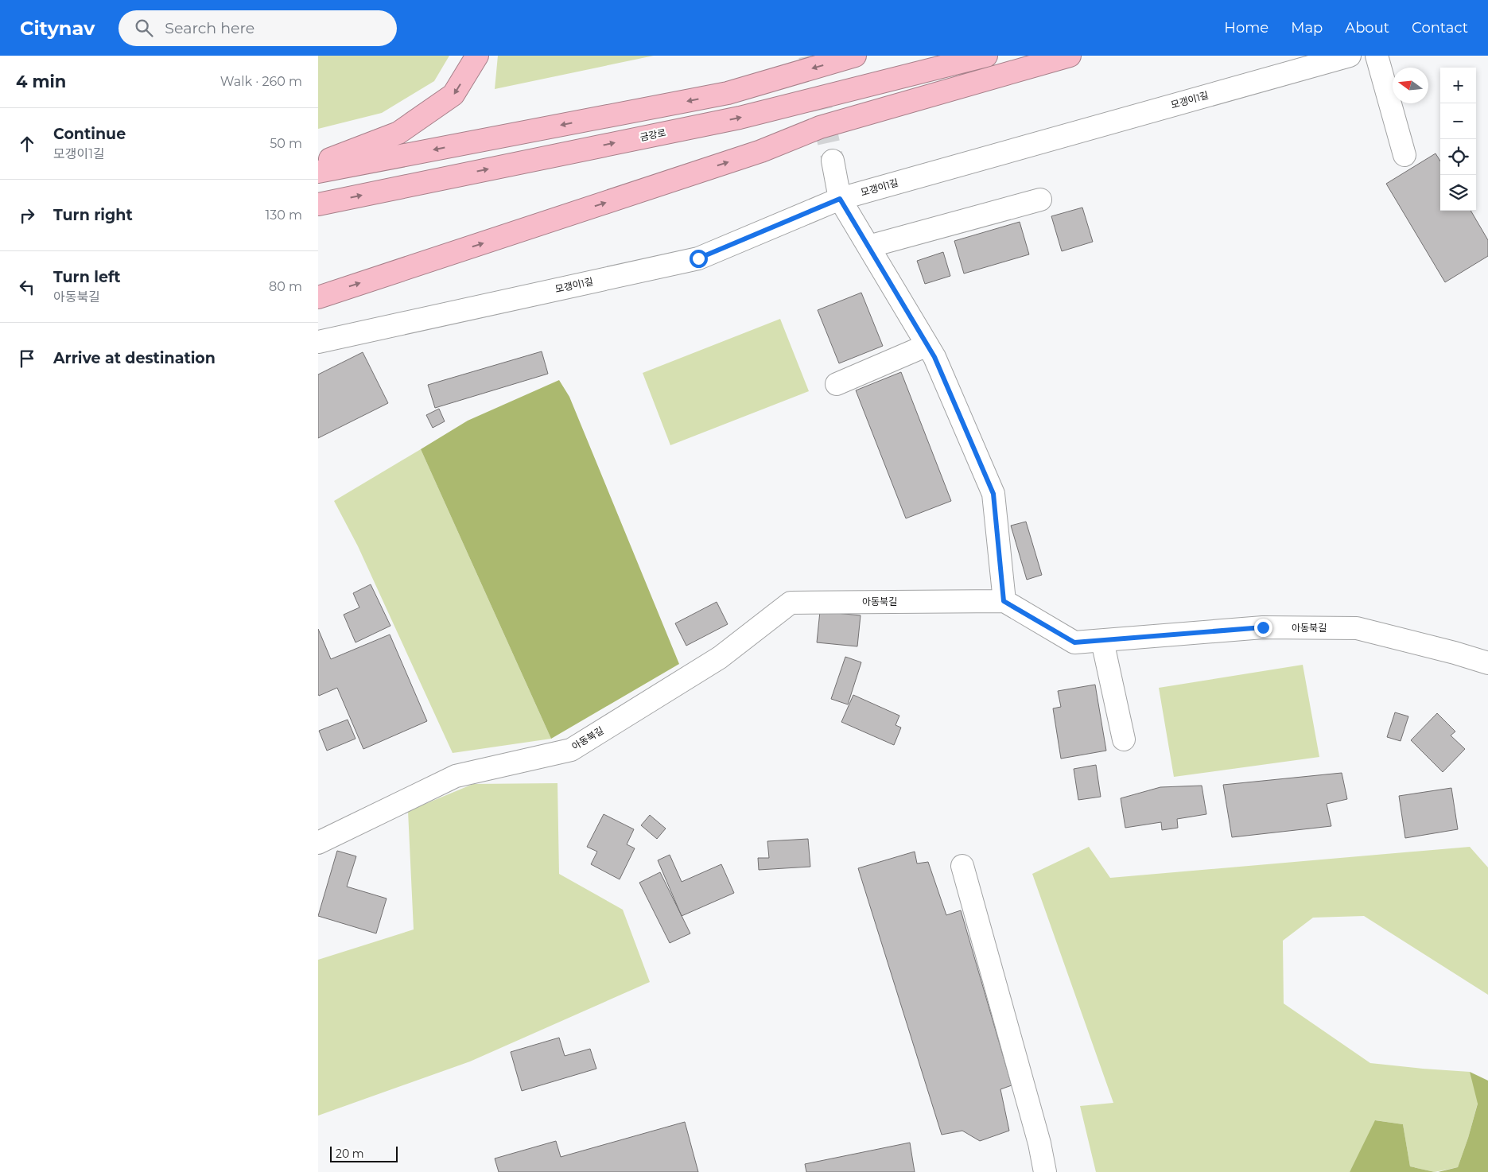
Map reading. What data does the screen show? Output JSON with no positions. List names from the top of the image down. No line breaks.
{"streets":{"highway":["금강로"],"street":["모갱이1길","아동북길"]},"scale_bar":"20 m","north":"left","page":{"header":"Citynav","search":"Search here","nav":["Home","Map","About","Contact"],"heading":["4 min","Walk · 260 m"],"map_buttons":["+","−"],"list":[["Continue","모갱이1길","50 m"],["Turn right","130 m"],["Turn left","아동북길","80 m"],"Arrive at destination"],"scale":"20 m"}}
